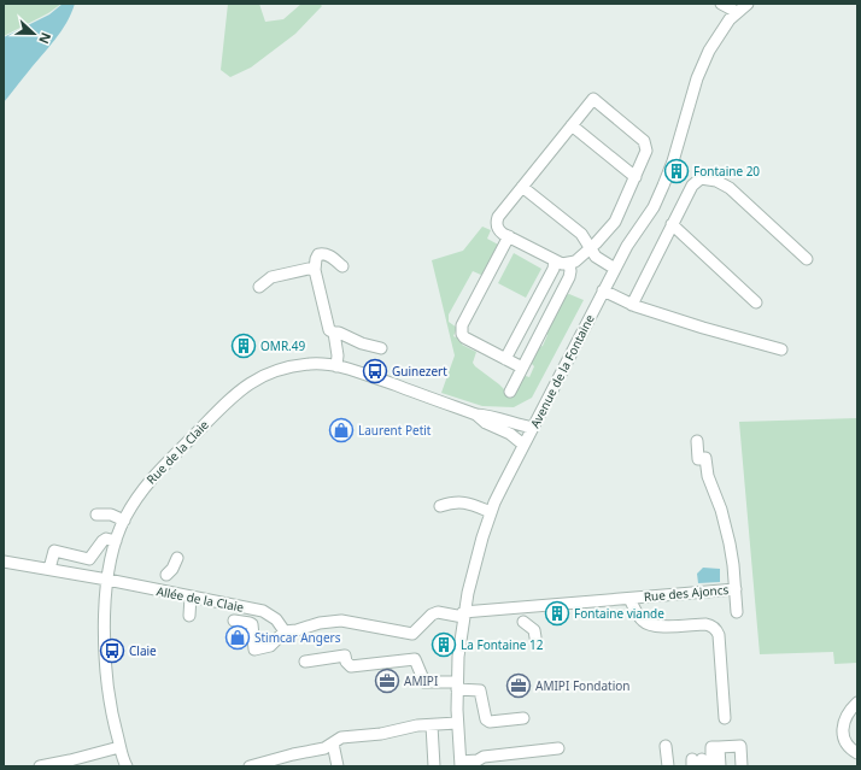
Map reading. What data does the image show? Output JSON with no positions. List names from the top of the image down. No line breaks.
{"streets":{"street":["Avenue de la Fontaine","Rue de la Claie","Rue des Ajoncs","Allée de la Claie"]},"crossings":[["Avenue de la Fontaine","Rue de la Claie"],["Avenue de la Fontaine","Rue des Ajoncs"],["Rue de la Claie","Allée de la Claie"],["Rue des Ajoncs","Allée de la Claie"]],"places":{"building":["Fontaine 20","OMR.49","Fontaine viande","La Fontaine 12"],"bus stop":["Guinezert","Claie"],"shop":["Laurent Petit","Stimcar Angers"],"office":["AMIPI","AMIPI Fondation"]},"north":"right"}
